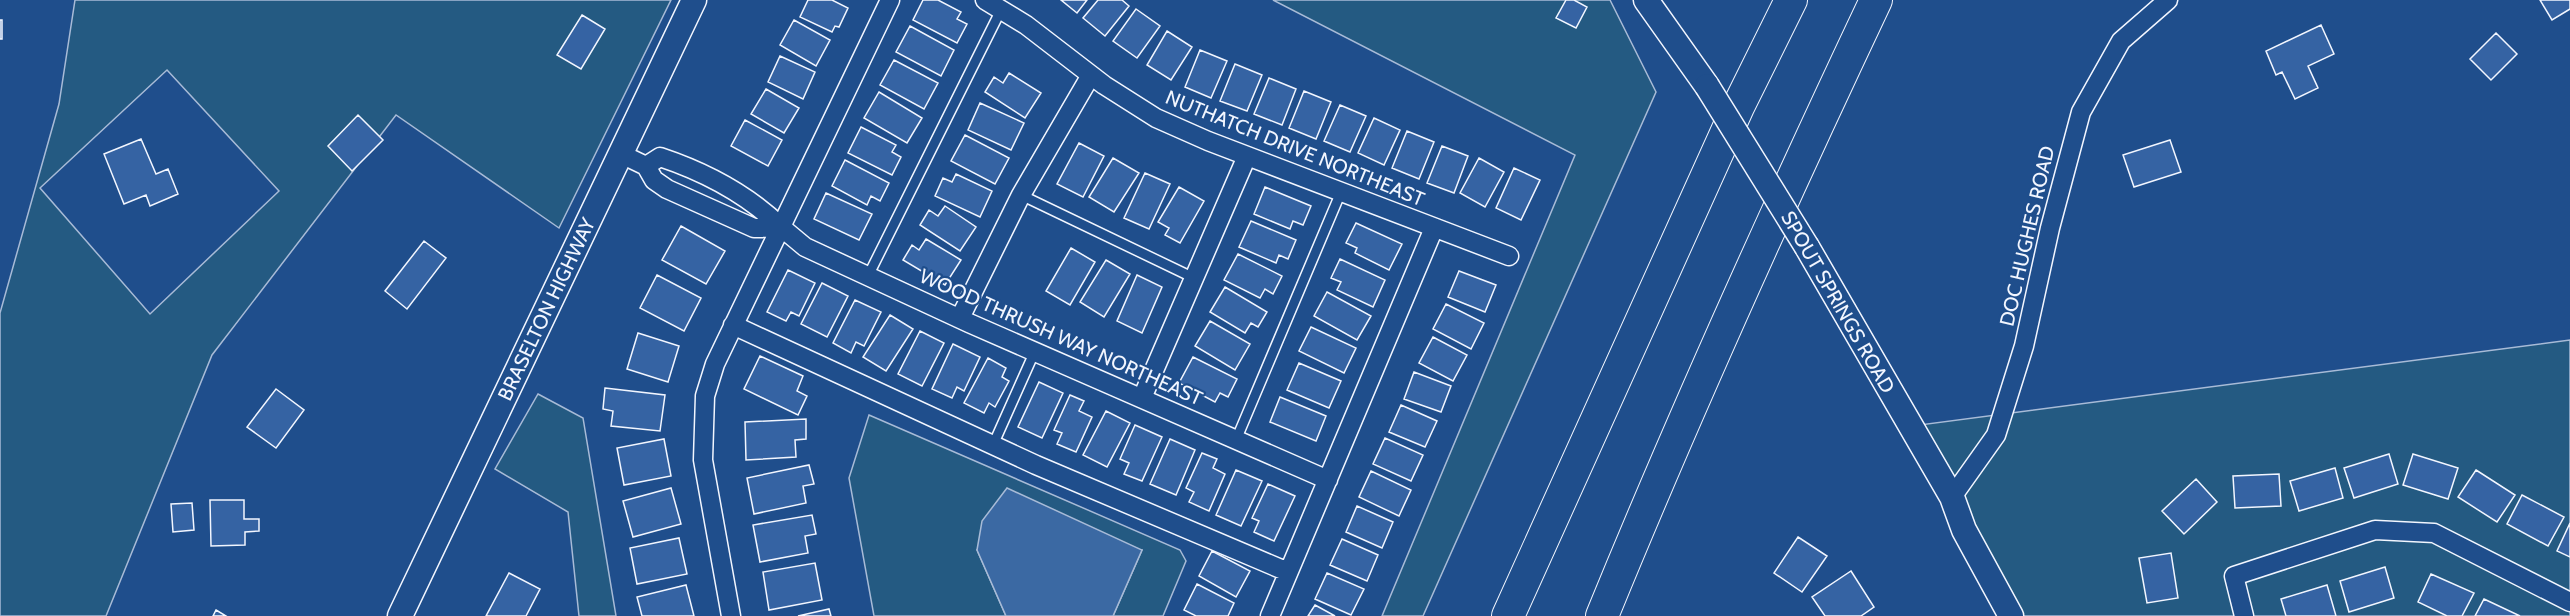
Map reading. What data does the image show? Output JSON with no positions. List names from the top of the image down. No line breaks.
{"streets":{"street":["NUTHATCH DRIVE NORTHEAST","DOC HUGHES ROAD","SPOUT SPRINGS ROAD","BRASELTON HIGHWAY","WOOD THRUSH WAY NORTHEAST"]},"crossings":[["DOC HUGHES ROAD","SPOUT SPRINGS ROAD"]]}
